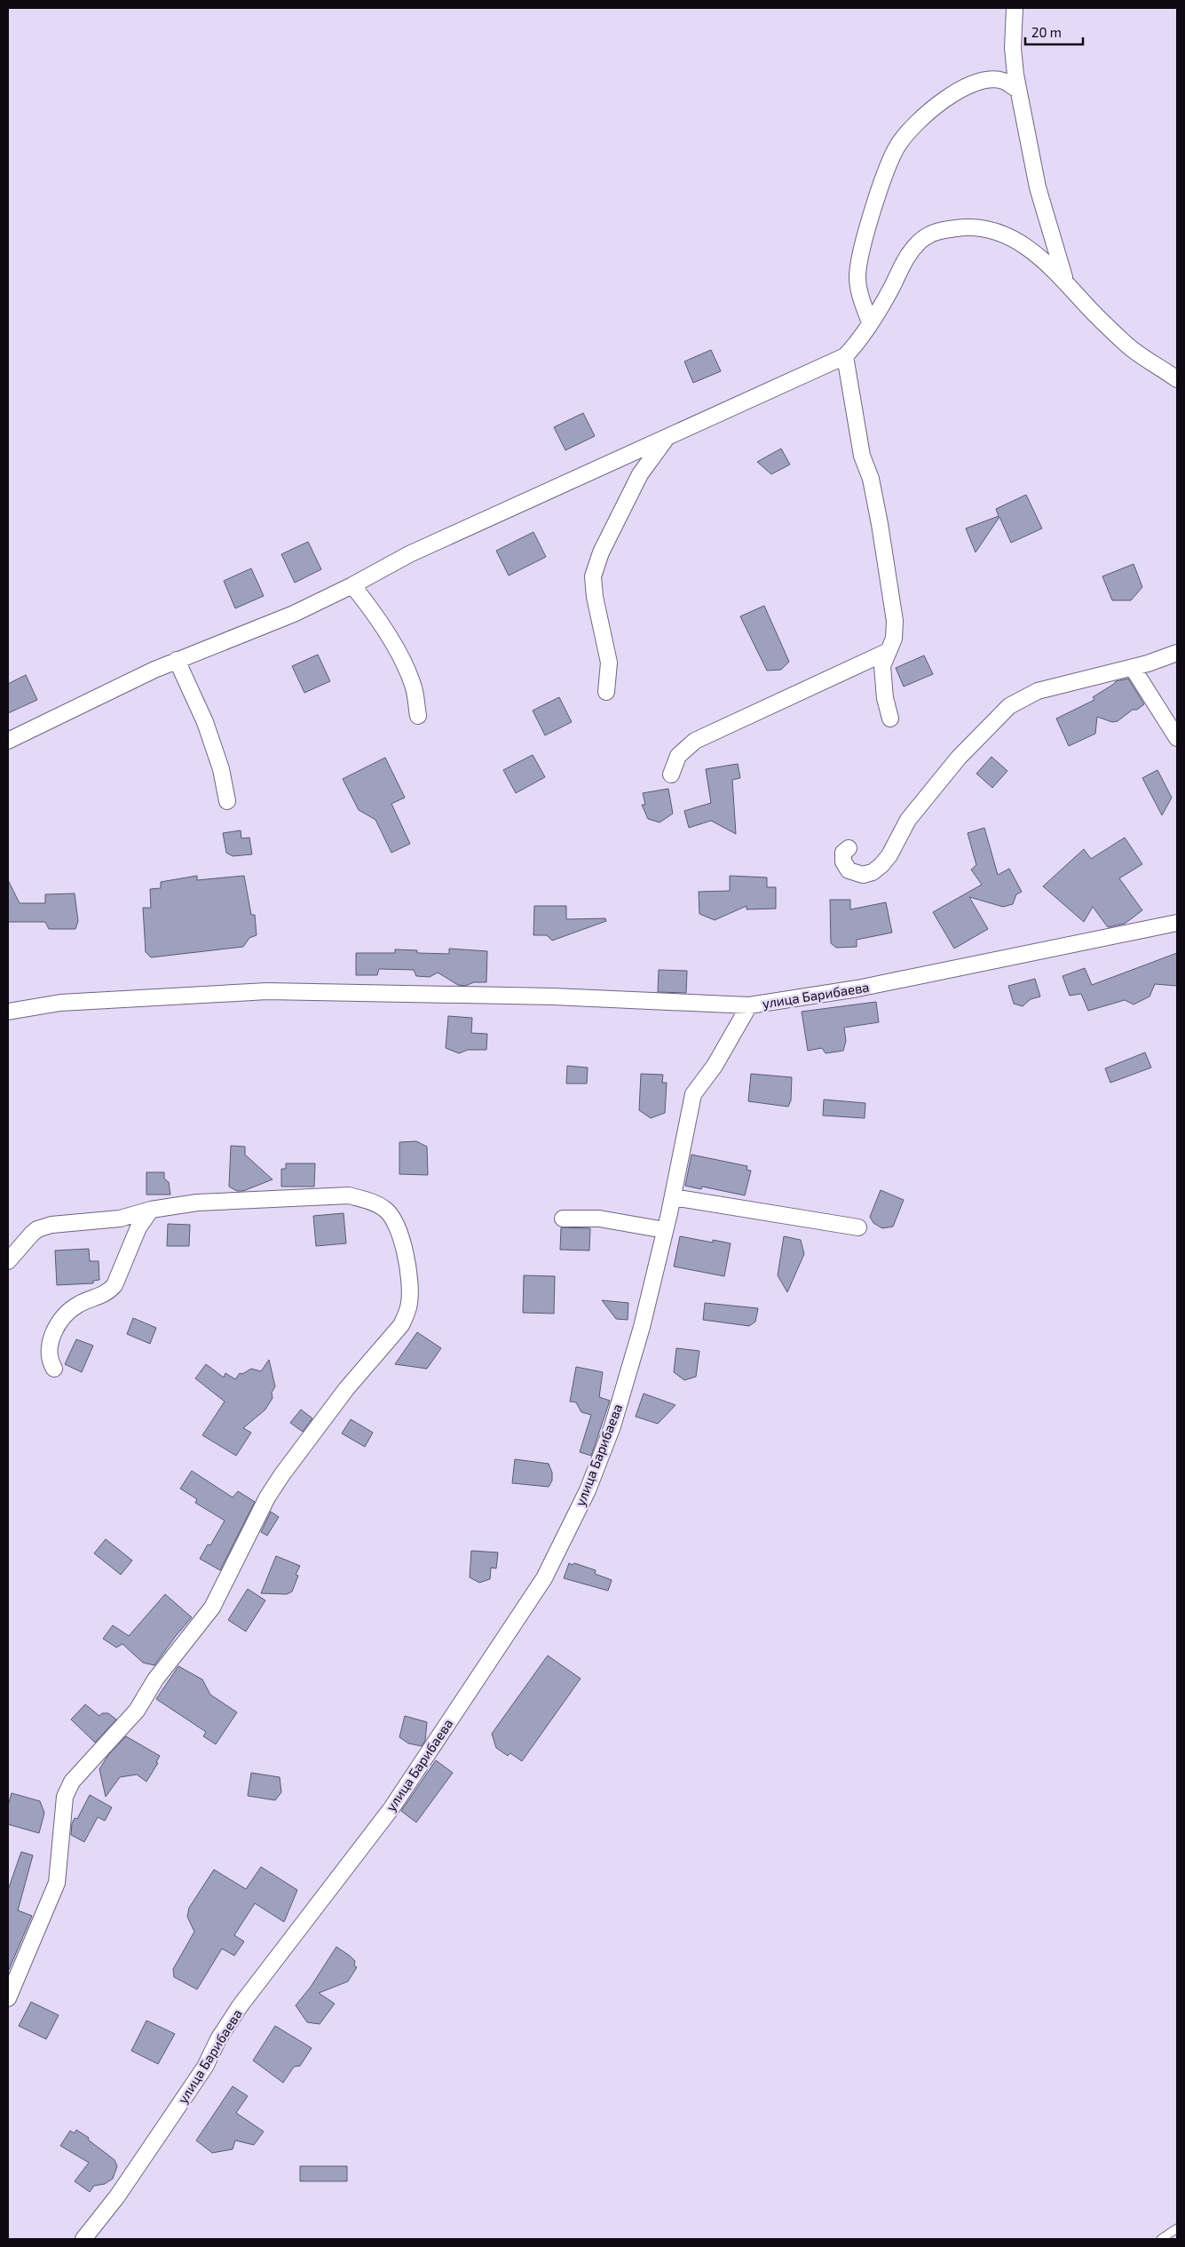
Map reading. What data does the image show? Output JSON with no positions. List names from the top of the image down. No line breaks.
{"streets":{"street":["улица Барибаева"]},"scale_bar":"20 m"}
